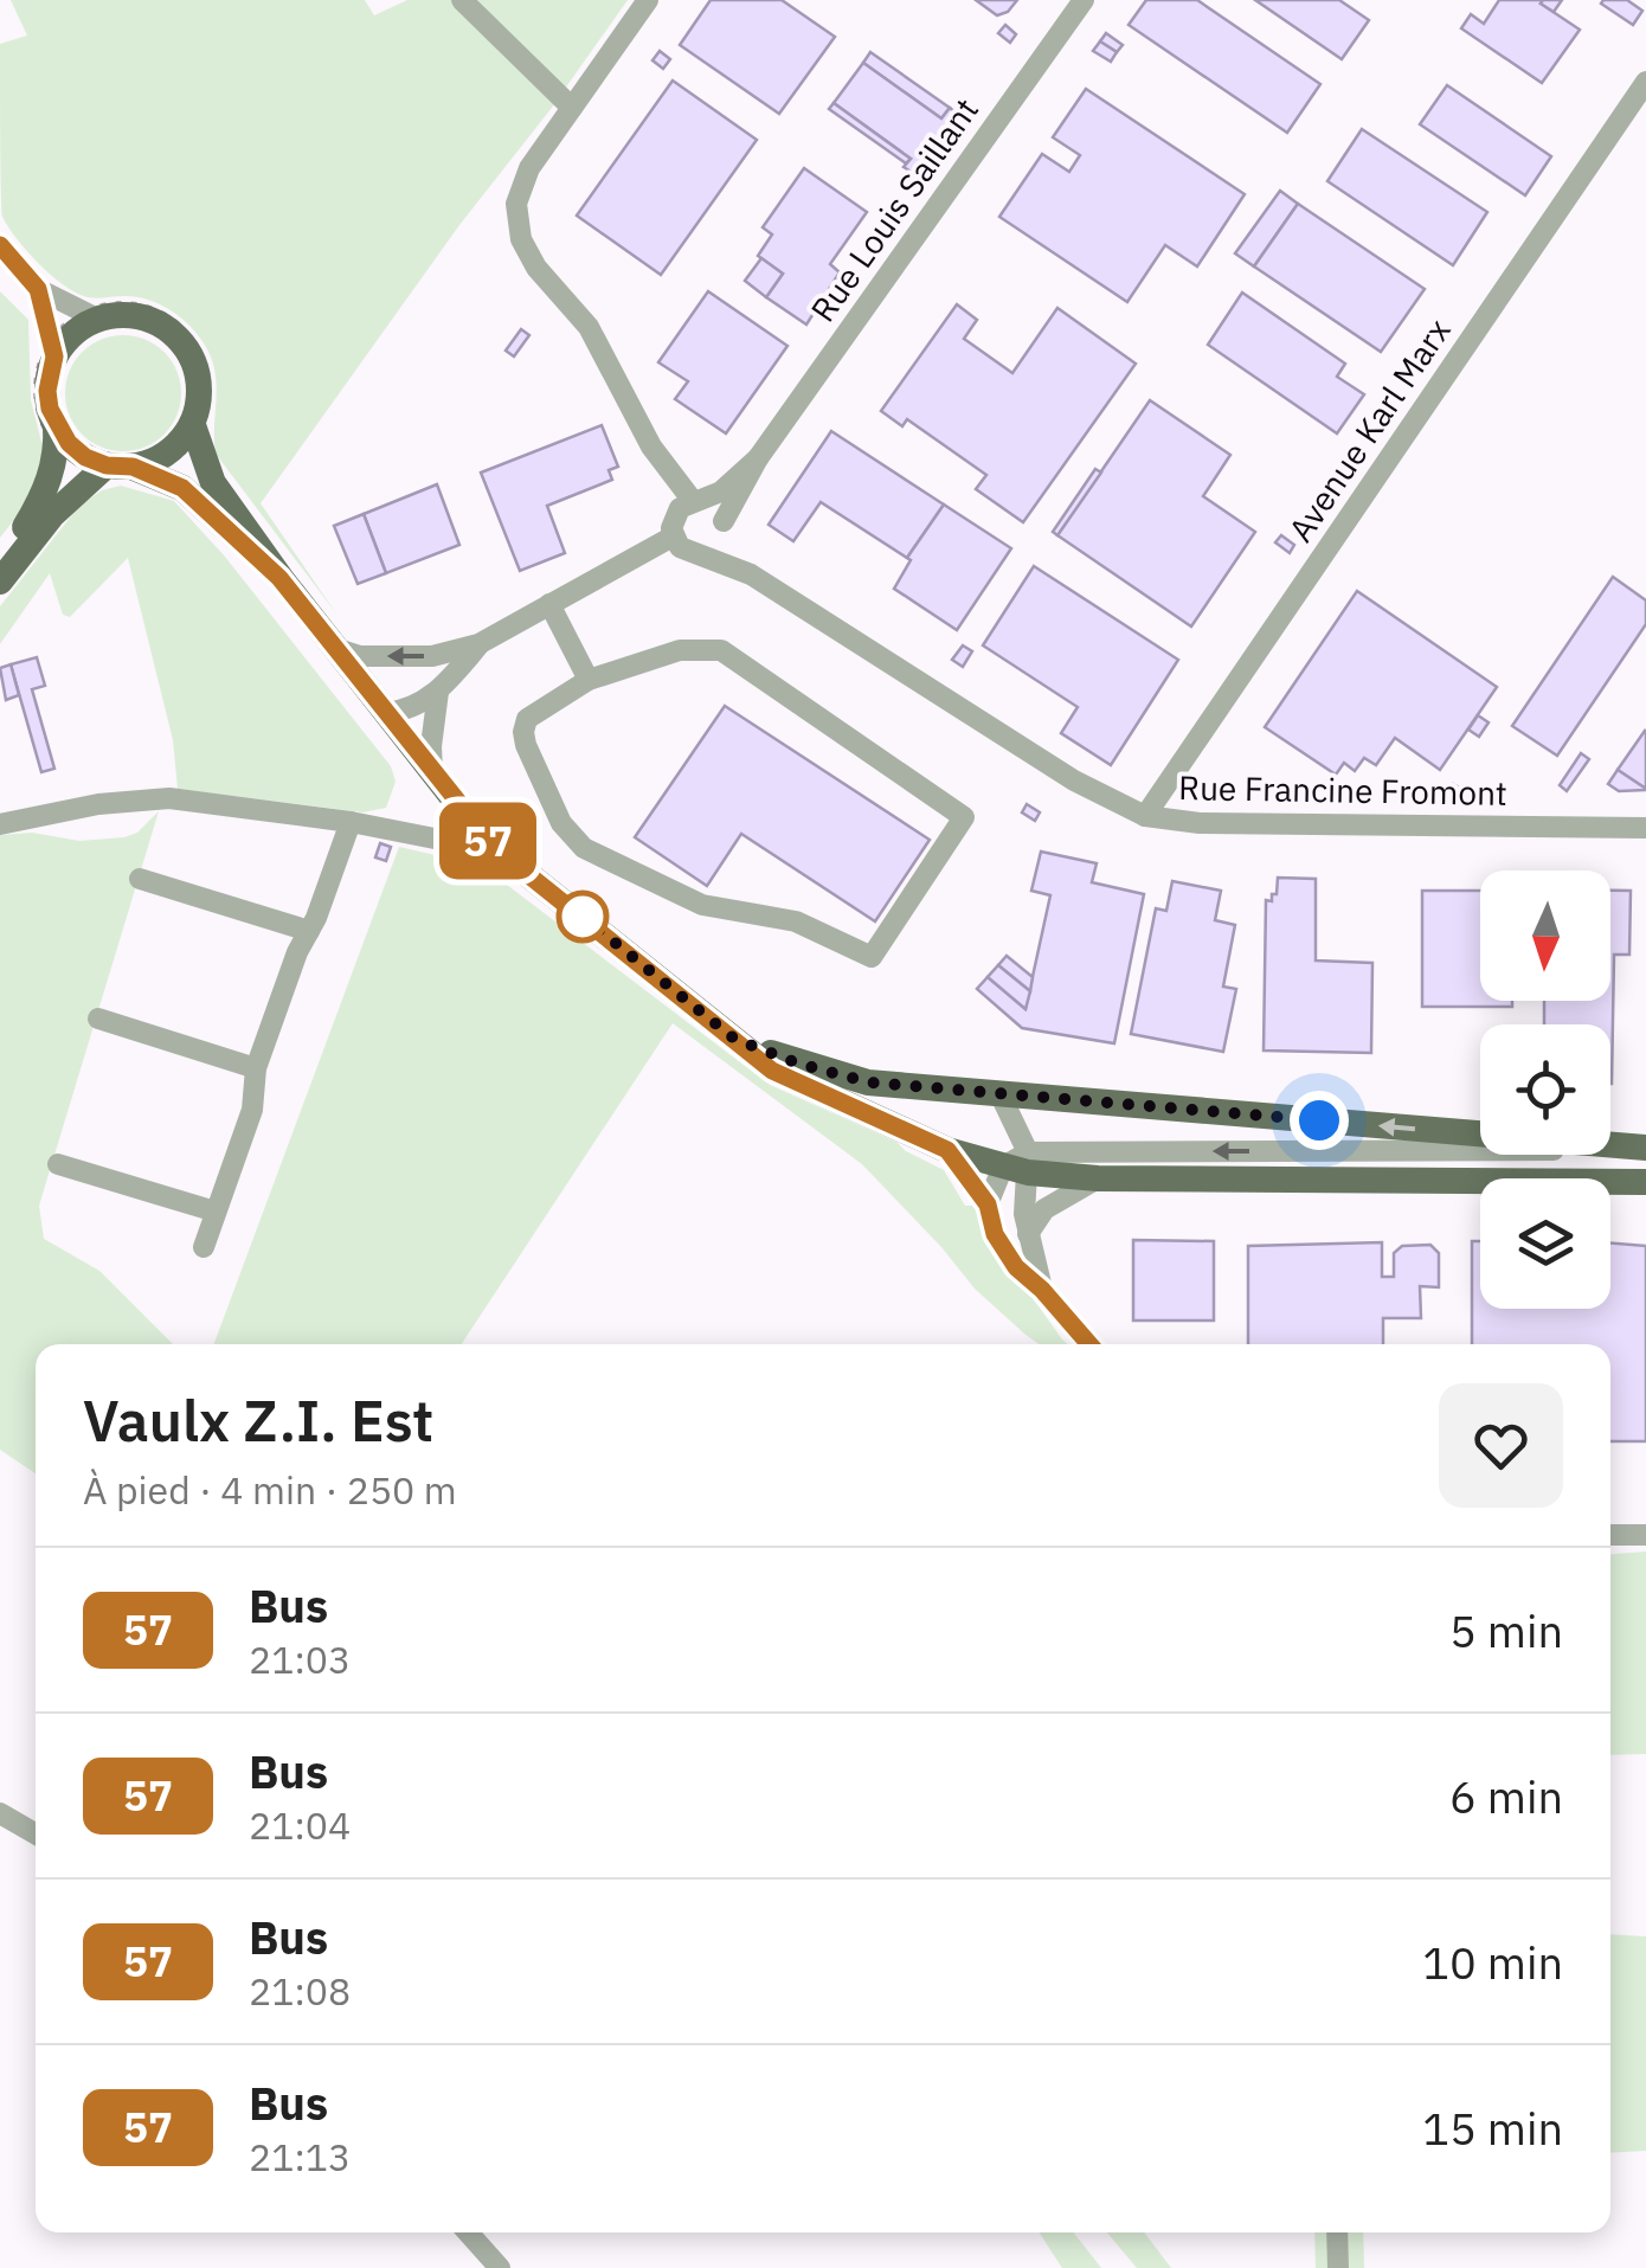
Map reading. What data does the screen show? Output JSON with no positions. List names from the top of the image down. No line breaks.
{"streets":{"street":["Rue Louis Saillant","Avenue Karl Marx","Rue Francine Fromont"]},"crossings":[["Rue Louis Saillant","Rue Francine Fromont"],["Avenue Karl Marx","Rue Francine Fromont"]],"lines":["bus line 57"],"north":"bottom","page":{"on_map":"57","heading":["Vaulx Z.I. Est","À pied · 4 min · 250 m"],"list":[{"mark":"57","name":"Bus","note":"21:03","value":"5 min"},{"mark":"57","name":"Bus","note":"21:04","value":"6 min"},{"mark":"57","name":"Bus","note":"21:08","value":"10 min"},{"mark":"57","name":"Bus","note":"21:13","value":"15 min"}]}}
